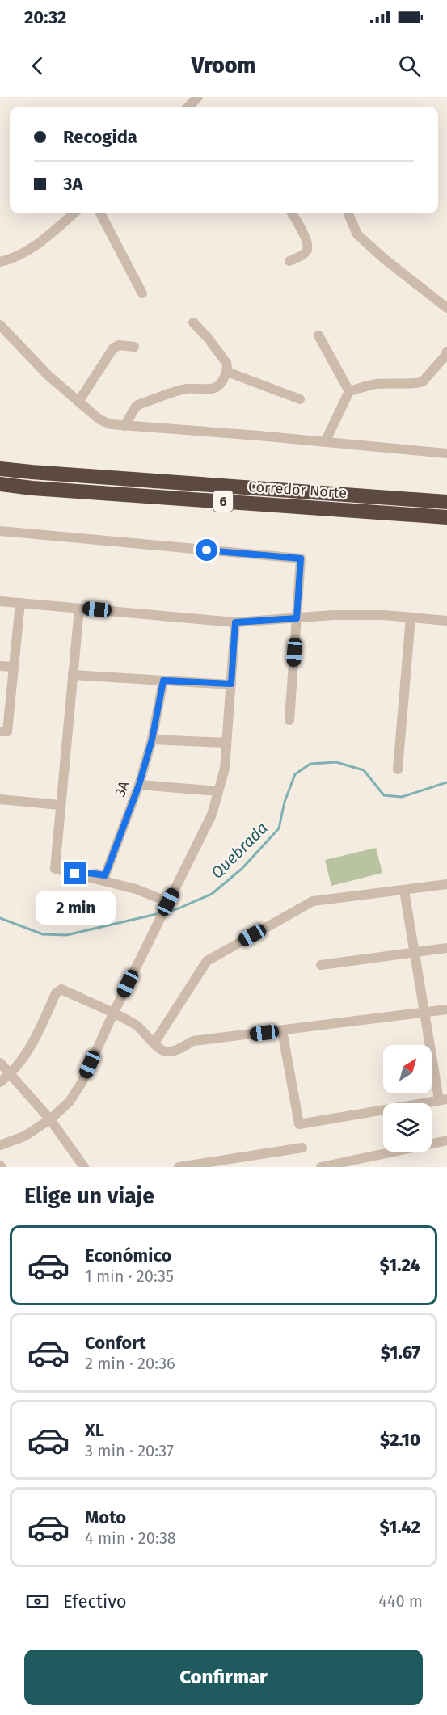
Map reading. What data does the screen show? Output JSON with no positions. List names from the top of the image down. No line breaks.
{"streets":{"highway":["Corredor Norte","6"],"street":["3A"]},"water":["Quebrada"],"north":"top right","page":{"status":"20:32","header":"Vroom","banner":["Recogida","3A"],"bubble":"2 min","heading":"Elige un viaje","list":[{"name":"Económico","note":"1 min · 20:35","value":"$1.24"},{"name":"Confort","note":"2 min · 20:36","value":"$1.67"},{"name":"XL","note":"3 min · 20:37","value":"$2.10"},{"name":"Moto","note":"4 min · 20:38","value":"$1.42"}],"pay":["Efectivo","440 m"],"buttons":"Confirmar"}}
